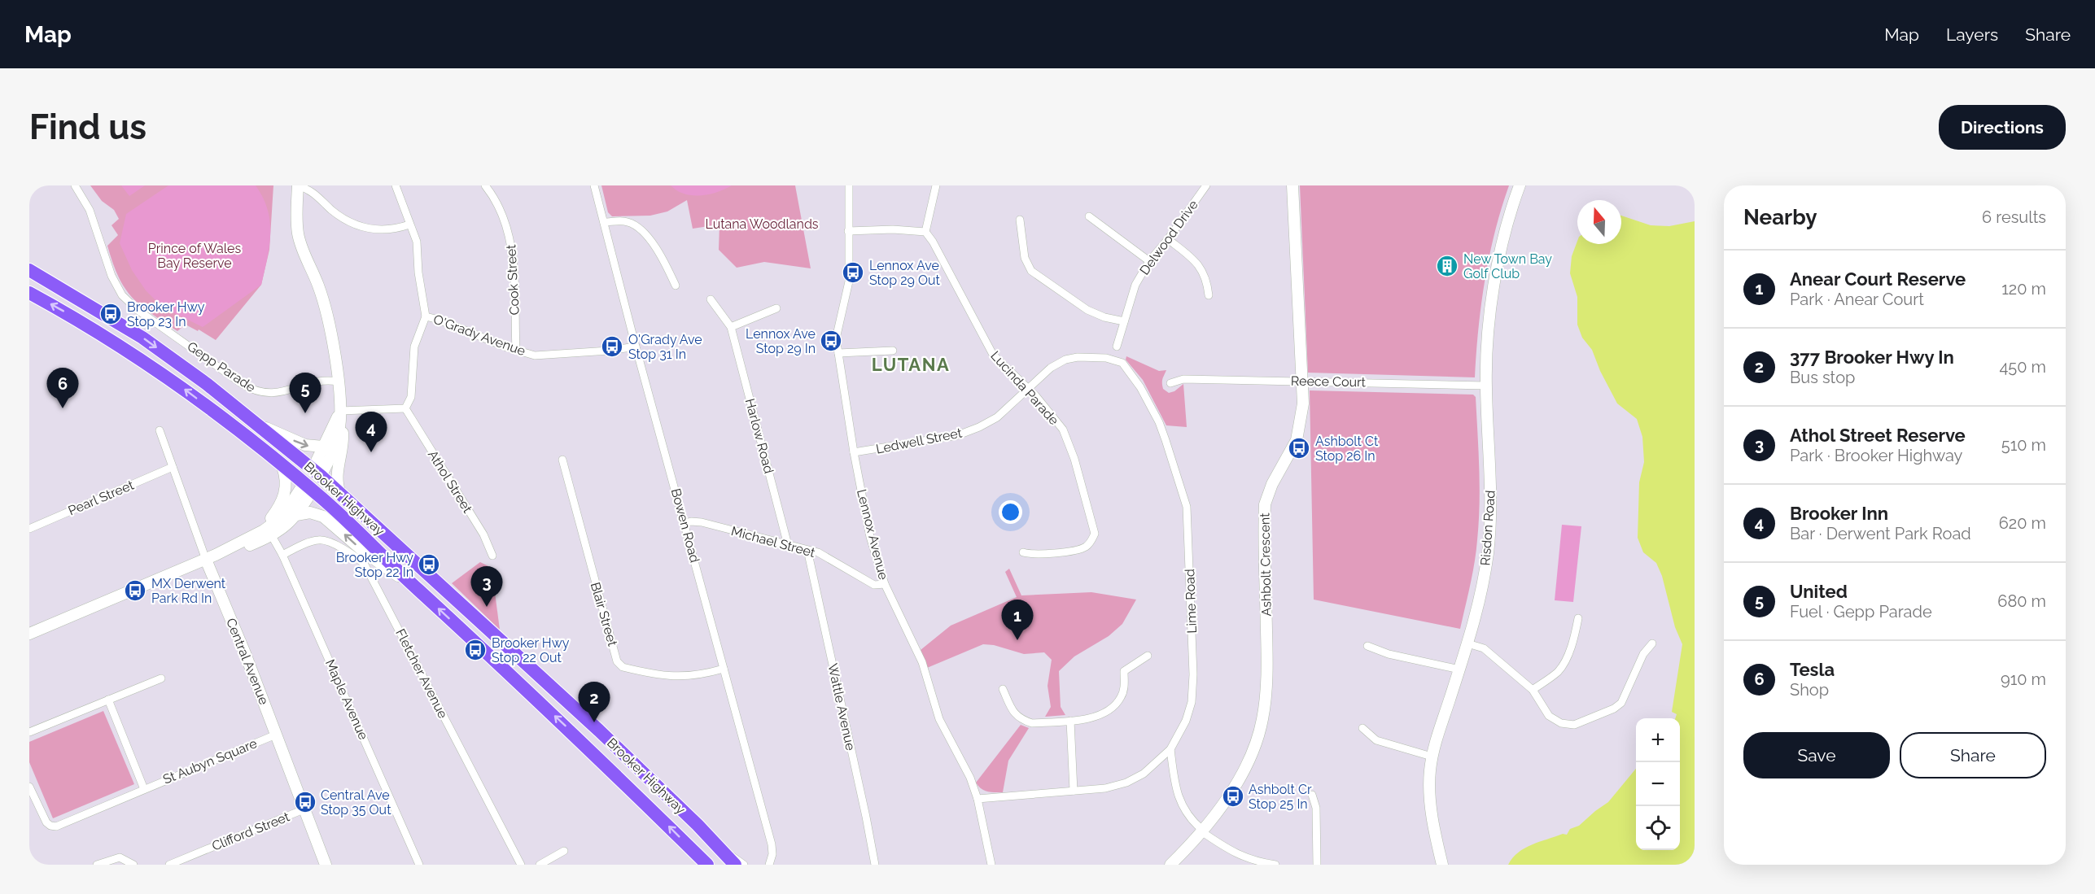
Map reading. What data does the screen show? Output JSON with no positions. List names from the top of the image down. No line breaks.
{"streets":{"highway":["Brooker Highway"],"street":["Delwood Drive","Cook Street","O'Grady Avenue","Gepp Parade","Reece Court","Lucinda Parade","Harlow Road","Ledwell Street","Athol Street","Pearl Street","Bowen Road","Risdon Road","Lennox Avenue","Michael Street","Ashbolt Crescent","Lime Road","Blair Street","Central Avenue","Fletcher Avenue","Maple Avenue","Wattle Avenue","St Aubyn Square","Clifford Street"]},"crossings":[["Cook Street","O'Grady Avenue"],["O'Grady Avenue","Athol Street"],["O'Grady Avenue","Bowen Road"],["Reece Court","Risdon Road"],["Reece Court","Ashbolt Crescent"],["Lucinda Parade","Ledwell Street"],["Lucinda Parade","Lime Road"],["Harlow Road","Michael Street"],["Ledwell Street","Lennox Avenue"],["Ledwell Street","Lime Road"],["Pearl Street","Central Avenue"],["Bowen Road","Michael Street"],["Bowen Road","Blair Street"],["Lennox Avenue","Michael Street"],["Lennox Avenue","Lime Road"],["Michael Street","Wattle Avenue"],["Central Avenue","St Aubyn Square"],["Central Avenue","Clifford Street"],["Fletcher Avenue","Maple Avenue"]],"districts":["LUTANA"],"parks":["Lutana Woodlands","Prince of Wales Bay Reserve"],"places":{"building":["New Town Bay Golf Club"],"bus stop":["Lennox Ave Stop 29 Out","Brooker Hwy Stop 23 In","Lennox Ave Stop 29 In","O'Grady Ave Stop 31 In","Ashbolt Ct Stop 26 In","Brooker Hwy Stop 22 In","MX Derwent Park Rd In","Brooker Hwy Stop 22 Out","Ashbolt Cr Stop 25 In","Central Ave Stop 35 Out"]},"north":"top","page":{"header":"Map","nav":["Map","Layers","Share"],"buttons":["Directions",["Save","Share"]],"title":"Find us","heading":["Nearby","6 results"],"list":[{"mark":"1","name":"Anear Court Reserve","note":"Park · Anear Court","value":"120 m"},{"mark":"2","name":"377 Brooker Hwy In","note":"Bus stop","value":"450 m"},{"mark":"3","name":"Athol Street Reserve","note":"Park · Brooker Highway","value":"510 m"},{"mark":"4","name":"Brooker Inn","note":"Bar · Derwent Park Road","value":"620 m"},{"mark":"5","name":"United","note":"Fuel · Gepp Parade","value":"680 m"},{"mark":"6","name":"Tesla","note":"Shop","value":"910 m"}],"pins":["6","5","4","3","1","2"],"map_buttons":["+","−"]}}
